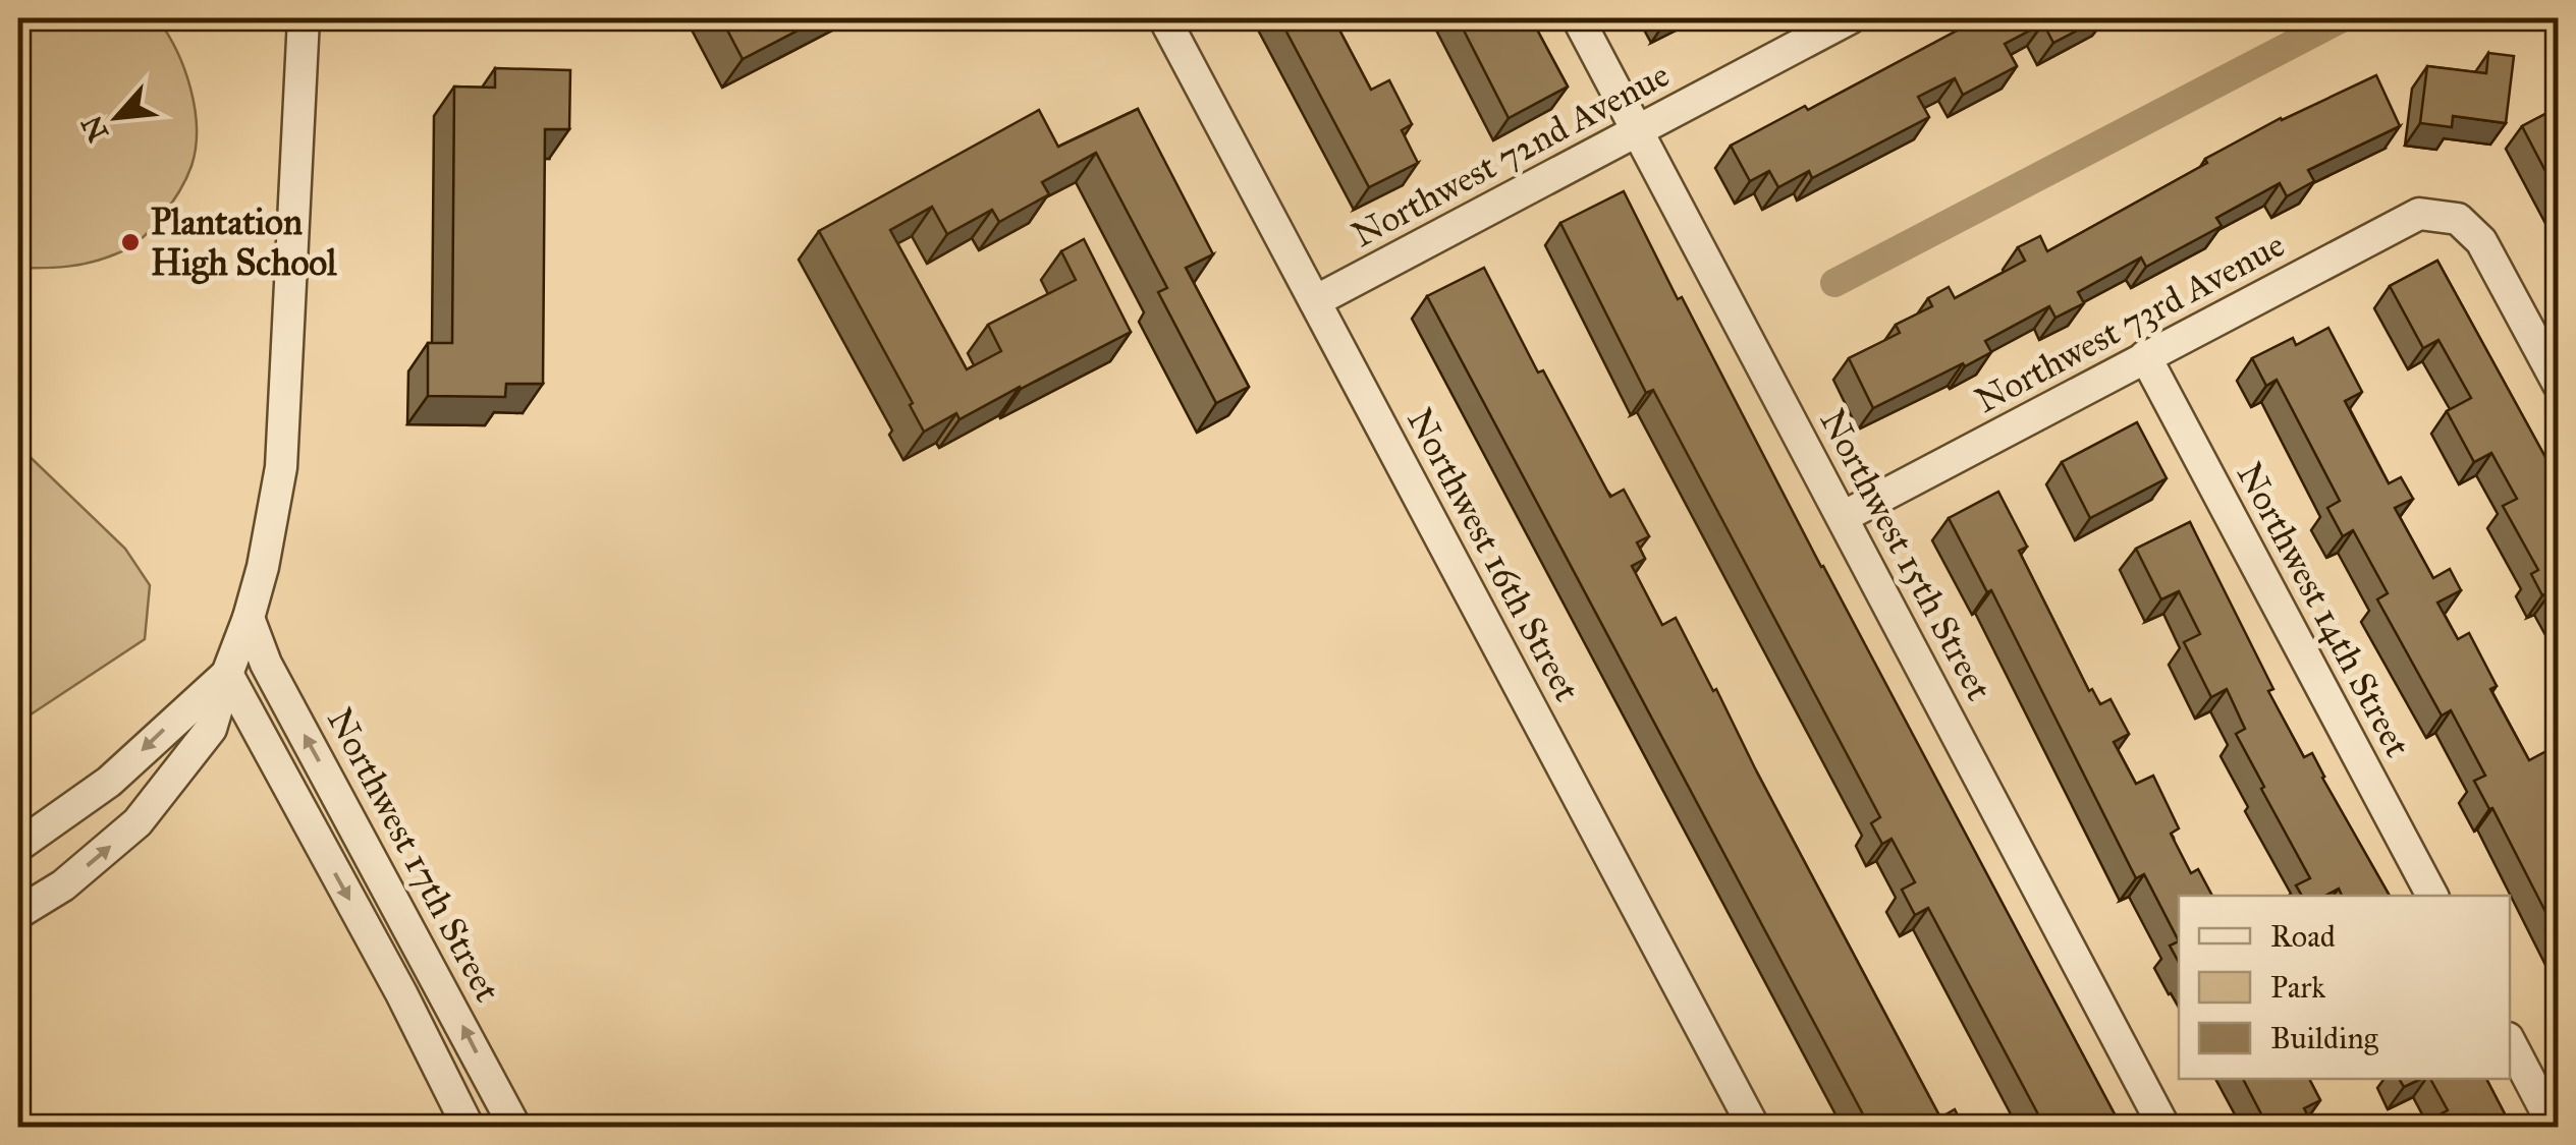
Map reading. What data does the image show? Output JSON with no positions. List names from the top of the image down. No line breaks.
{"streets":{"street":["Northwest 72nd Avenue","Northwest 73rd Avenue","Northwest 16th Street","Northwest 15th Street","Northwest 14th Street","Northwest 17th Street"]},"crossings":[["Northwest 72nd Avenue","Northwest 16th Street"],["Northwest 72nd Avenue","Northwest 15th Street"],["Northwest 73rd Avenue","Northwest 15th Street"],["Northwest 73rd Avenue","Northwest 14th Street"]],"places":["Plantation High School"],"legend":["Road","Park","Building"],"north":"bottom left"}
